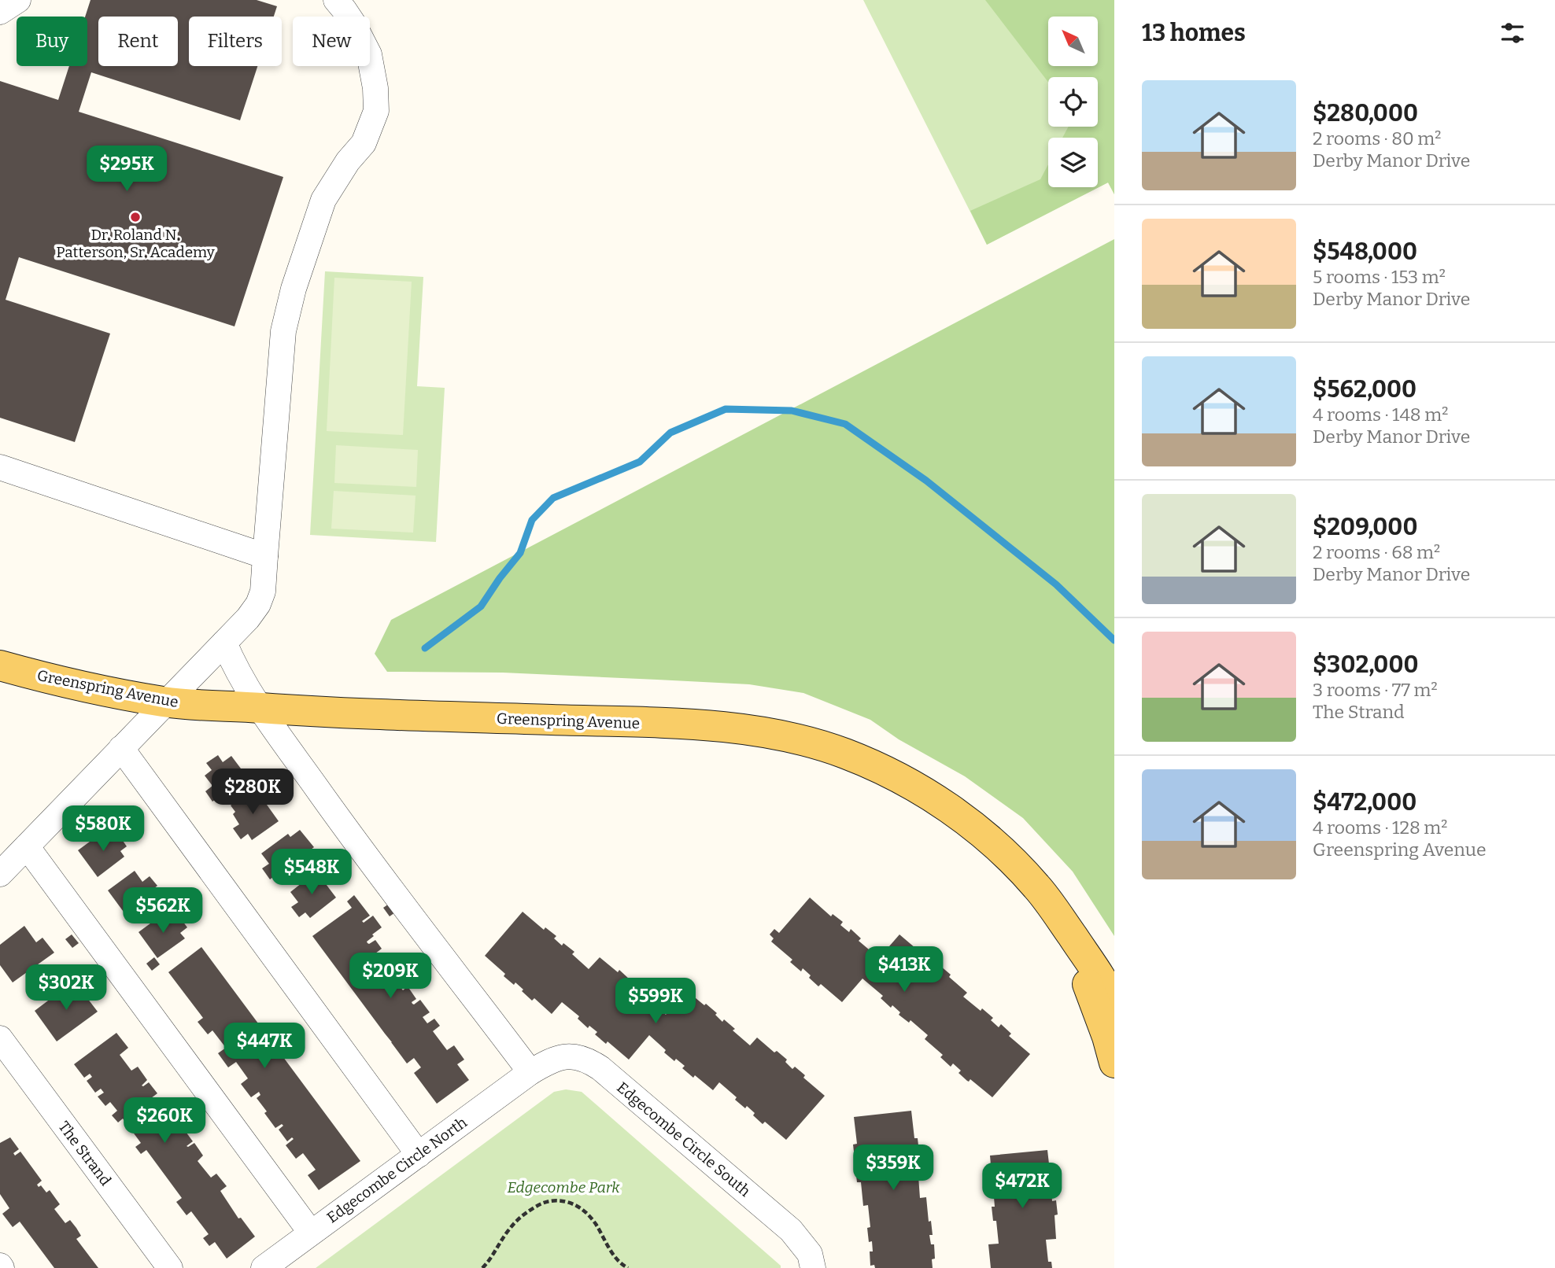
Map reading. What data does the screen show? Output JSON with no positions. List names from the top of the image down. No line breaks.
{"streets":{"main road":["Greenspring Avenue"],"street":["Edgecombe Circle South","The Strand","Edgecombe Circle North"]},"crossings":[["Edgecombe Circle South","Edgecombe Circle North"]],"parks":["Edgecombe Park"],"places":["Dr. Roland N. Patterson, Sr. Academy"],"north":"top left","page":{"heading":"13 homes","chip":["Buy","Rent","Filters","New"],"list":[{"name":"$280,000","note":"2 rooms · 80 m² · Derby Manor Drive"},{"name":"$548,000","note":"5 rooms · 153 m² · Derby Manor Drive"},{"name":"$562,000","note":"4 rooms · 148 m² · Derby Manor Drive"},{"name":"$209,000","note":"2 rooms · 68 m² · Derby Manor Drive"},{"name":"$302,000","note":"3 rooms · 77 m² · The Strand"},{"name":"$472,000","note":"4 rooms · 128 m² · Greenspring Avenue"}],"price":["$295K","$280K","$580K","$548K","$562K","$413K","$209K","$302K","$599K","$447K","$260K","$359K","$472K"]}}
